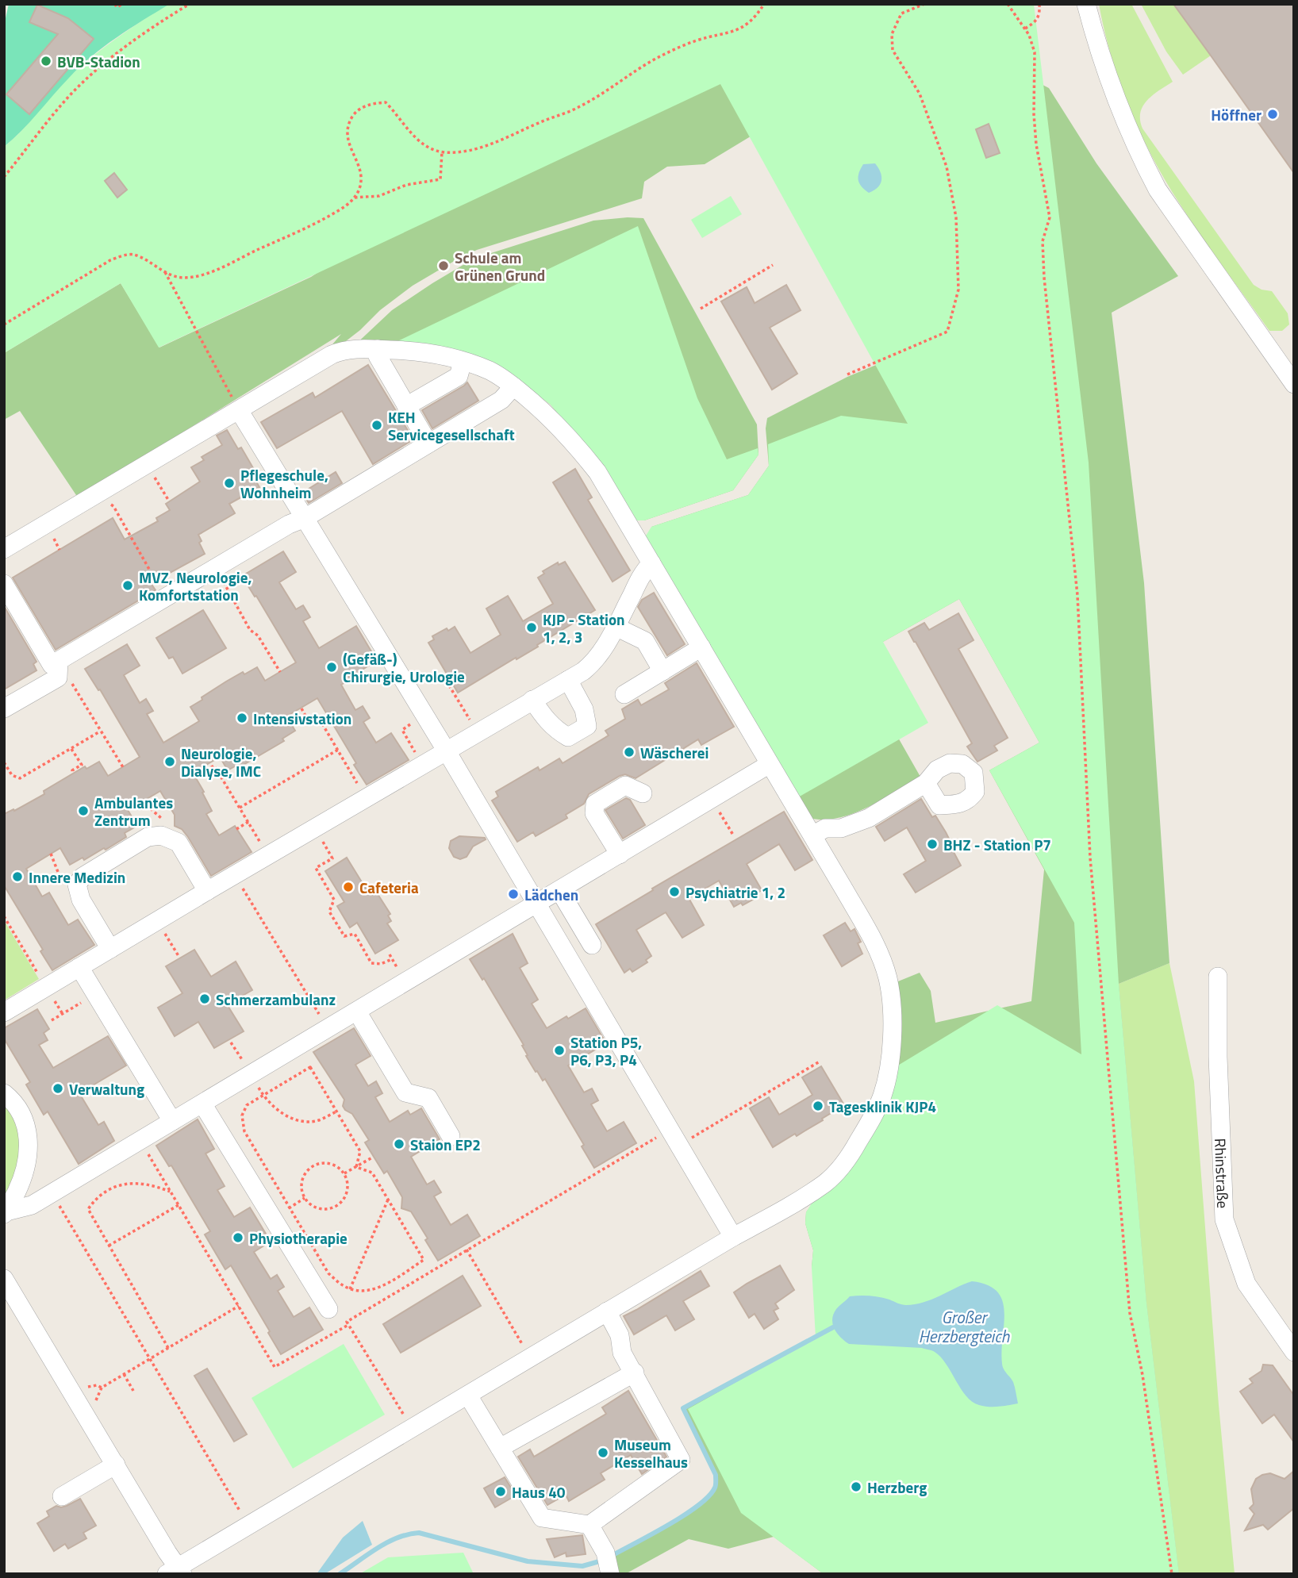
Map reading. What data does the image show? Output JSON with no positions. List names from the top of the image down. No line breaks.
{"streets":{"lane":["Rhinstraße"]},"water":["Großer Herzbergteich"],"places":["BVB-Stadion","Höffner","Schule am Grünen Grund","KEH Servicegesellschaft","Pflegeschule, Wohnheim","MVZ, Neurologie, Komfortstation","KJP - Station 1, 2, 3","(Gefäß-) Chirurgie, Urologie","Intensivstation","Wäscherei","Neurologie, Dialyse, IMC","Ambulantes Zentrum","BHZ - Station P7","Innere Medizin","Cafeteria","Psychiatrie 1, 2","Lädchen","Schmerzambulanz","Station P5, P6, P3, P4","Verwaltung","Tagesklinik KJP4","Staion EP2","Physiotherapie","Museum Kesselhaus","Herzberg","Haus 40"]}
